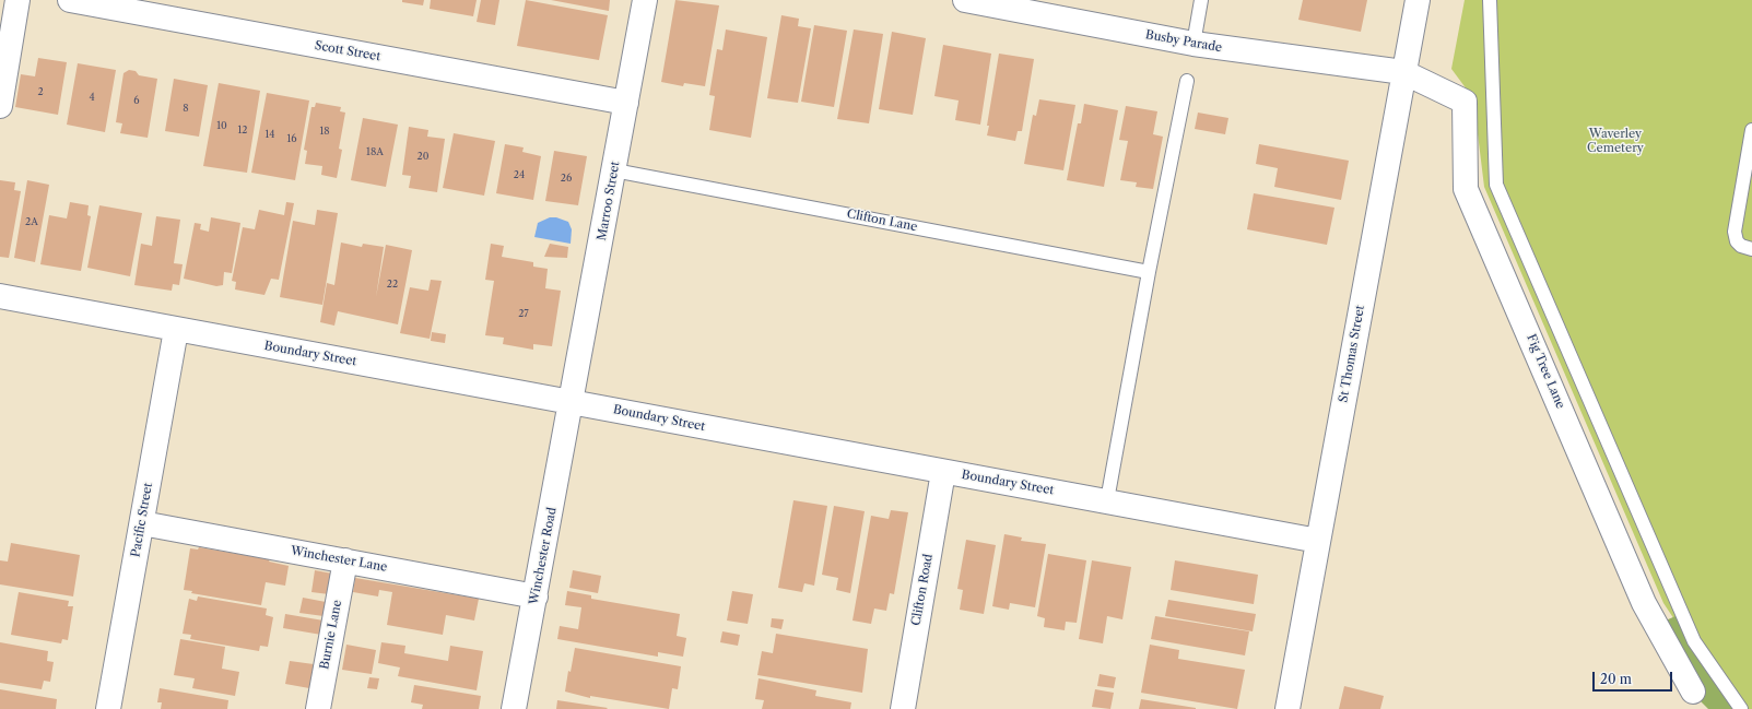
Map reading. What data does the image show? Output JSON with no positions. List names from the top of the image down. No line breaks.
{"streets":{"street":["Busby Parade","Scott Street","Marroo Street","Boundary Street","St Thomas Street","Fig Tree Lane","Pacific Street","Winchester Road","Winchester Lane","Clifton Road","Burnie Lane"],"lane":["Clifton Lane"]},"crossings":[["Busby Parade","St Thomas Street"],["Busby Parade","Fig Tree Lane"],["Scott Street","Marroo Street"],["Marroo Street","Clifton Lane"],["Marroo Street","Boundary Street"],["Marroo Street","Winchester Road"],["Boundary Street","St Thomas Street"],["Boundary Street","Pacific Street"],["Boundary Street","Winchester Road"],["Boundary Street","Clifton Road"],["St Thomas Street","Fig Tree Lane"],["Pacific Street","Winchester Lane"],["Winchester Road","Winchester Lane"],["Winchester Lane","Burnie Lane"]],"parks":["Waverley Cemetery"],"house_numbers":["2","4","6","8","10","12","18","14","16","18A","20","24","26","2A","22","27"],"scale_bar":"20 m"}
